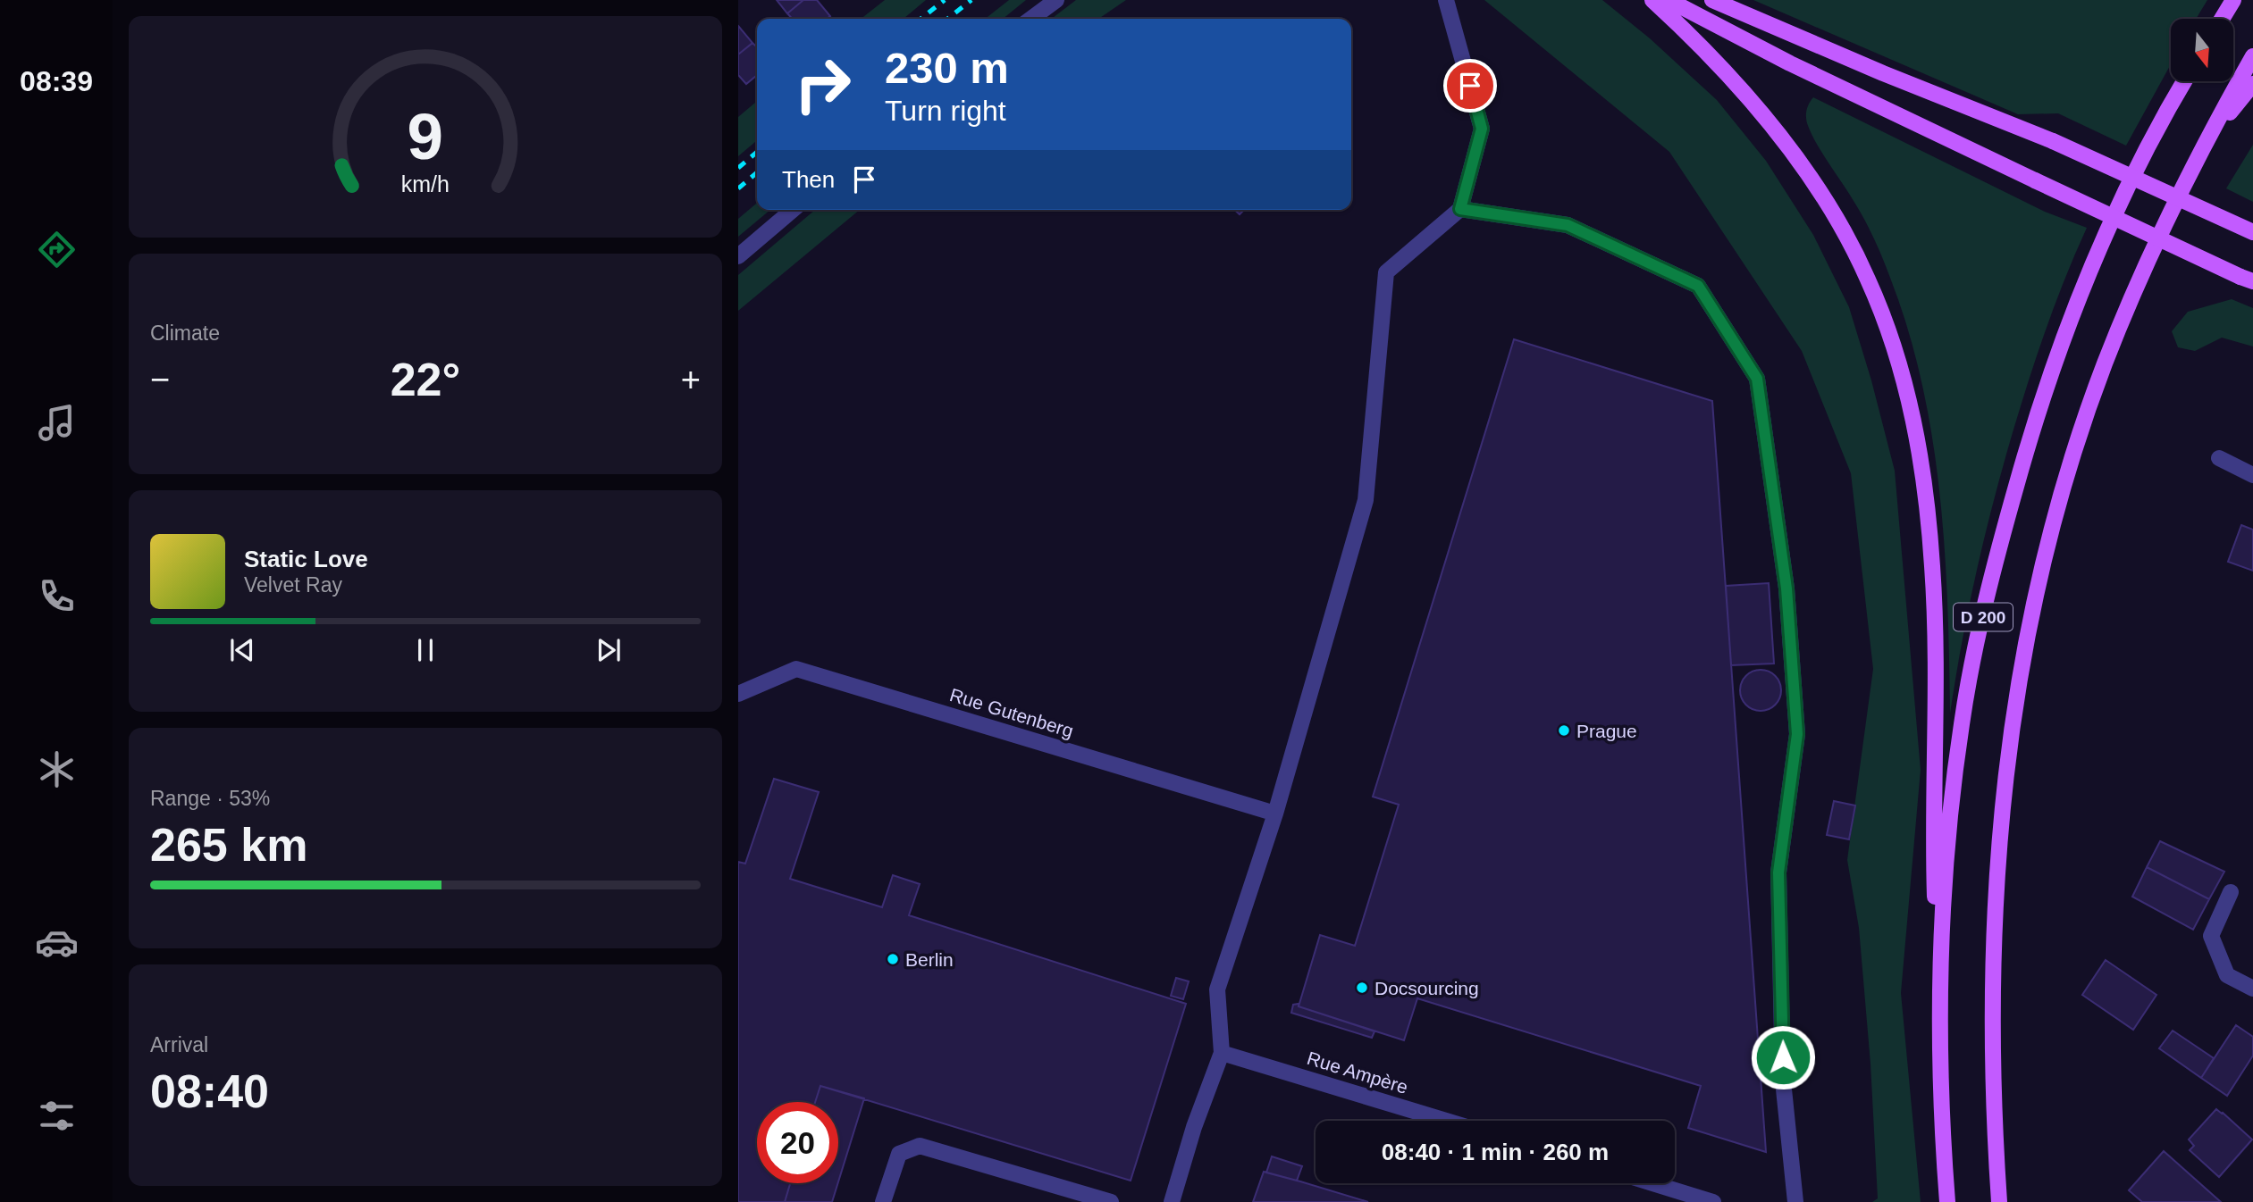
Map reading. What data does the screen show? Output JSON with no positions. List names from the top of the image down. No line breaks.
{"streets":{"main road":["D 200"],"street":["Rue Gutenberg","Rue Ampère"]},"places":["Prague","Berlin","Docsourcing"],"north":"bottom","page":{"tabs":"08:39","turn":["230 m","Turn right"],"then":"Then","tile":["Climate",["Range · 53%","265 km"],["Arrival","08:40"]],"heat":["−","22°","+"],"song":["Static Love","Velvet Ray"],"limit":"20","trip":"08:40 · 1 min · 260 m","gauge":["9","km/h"]}}
